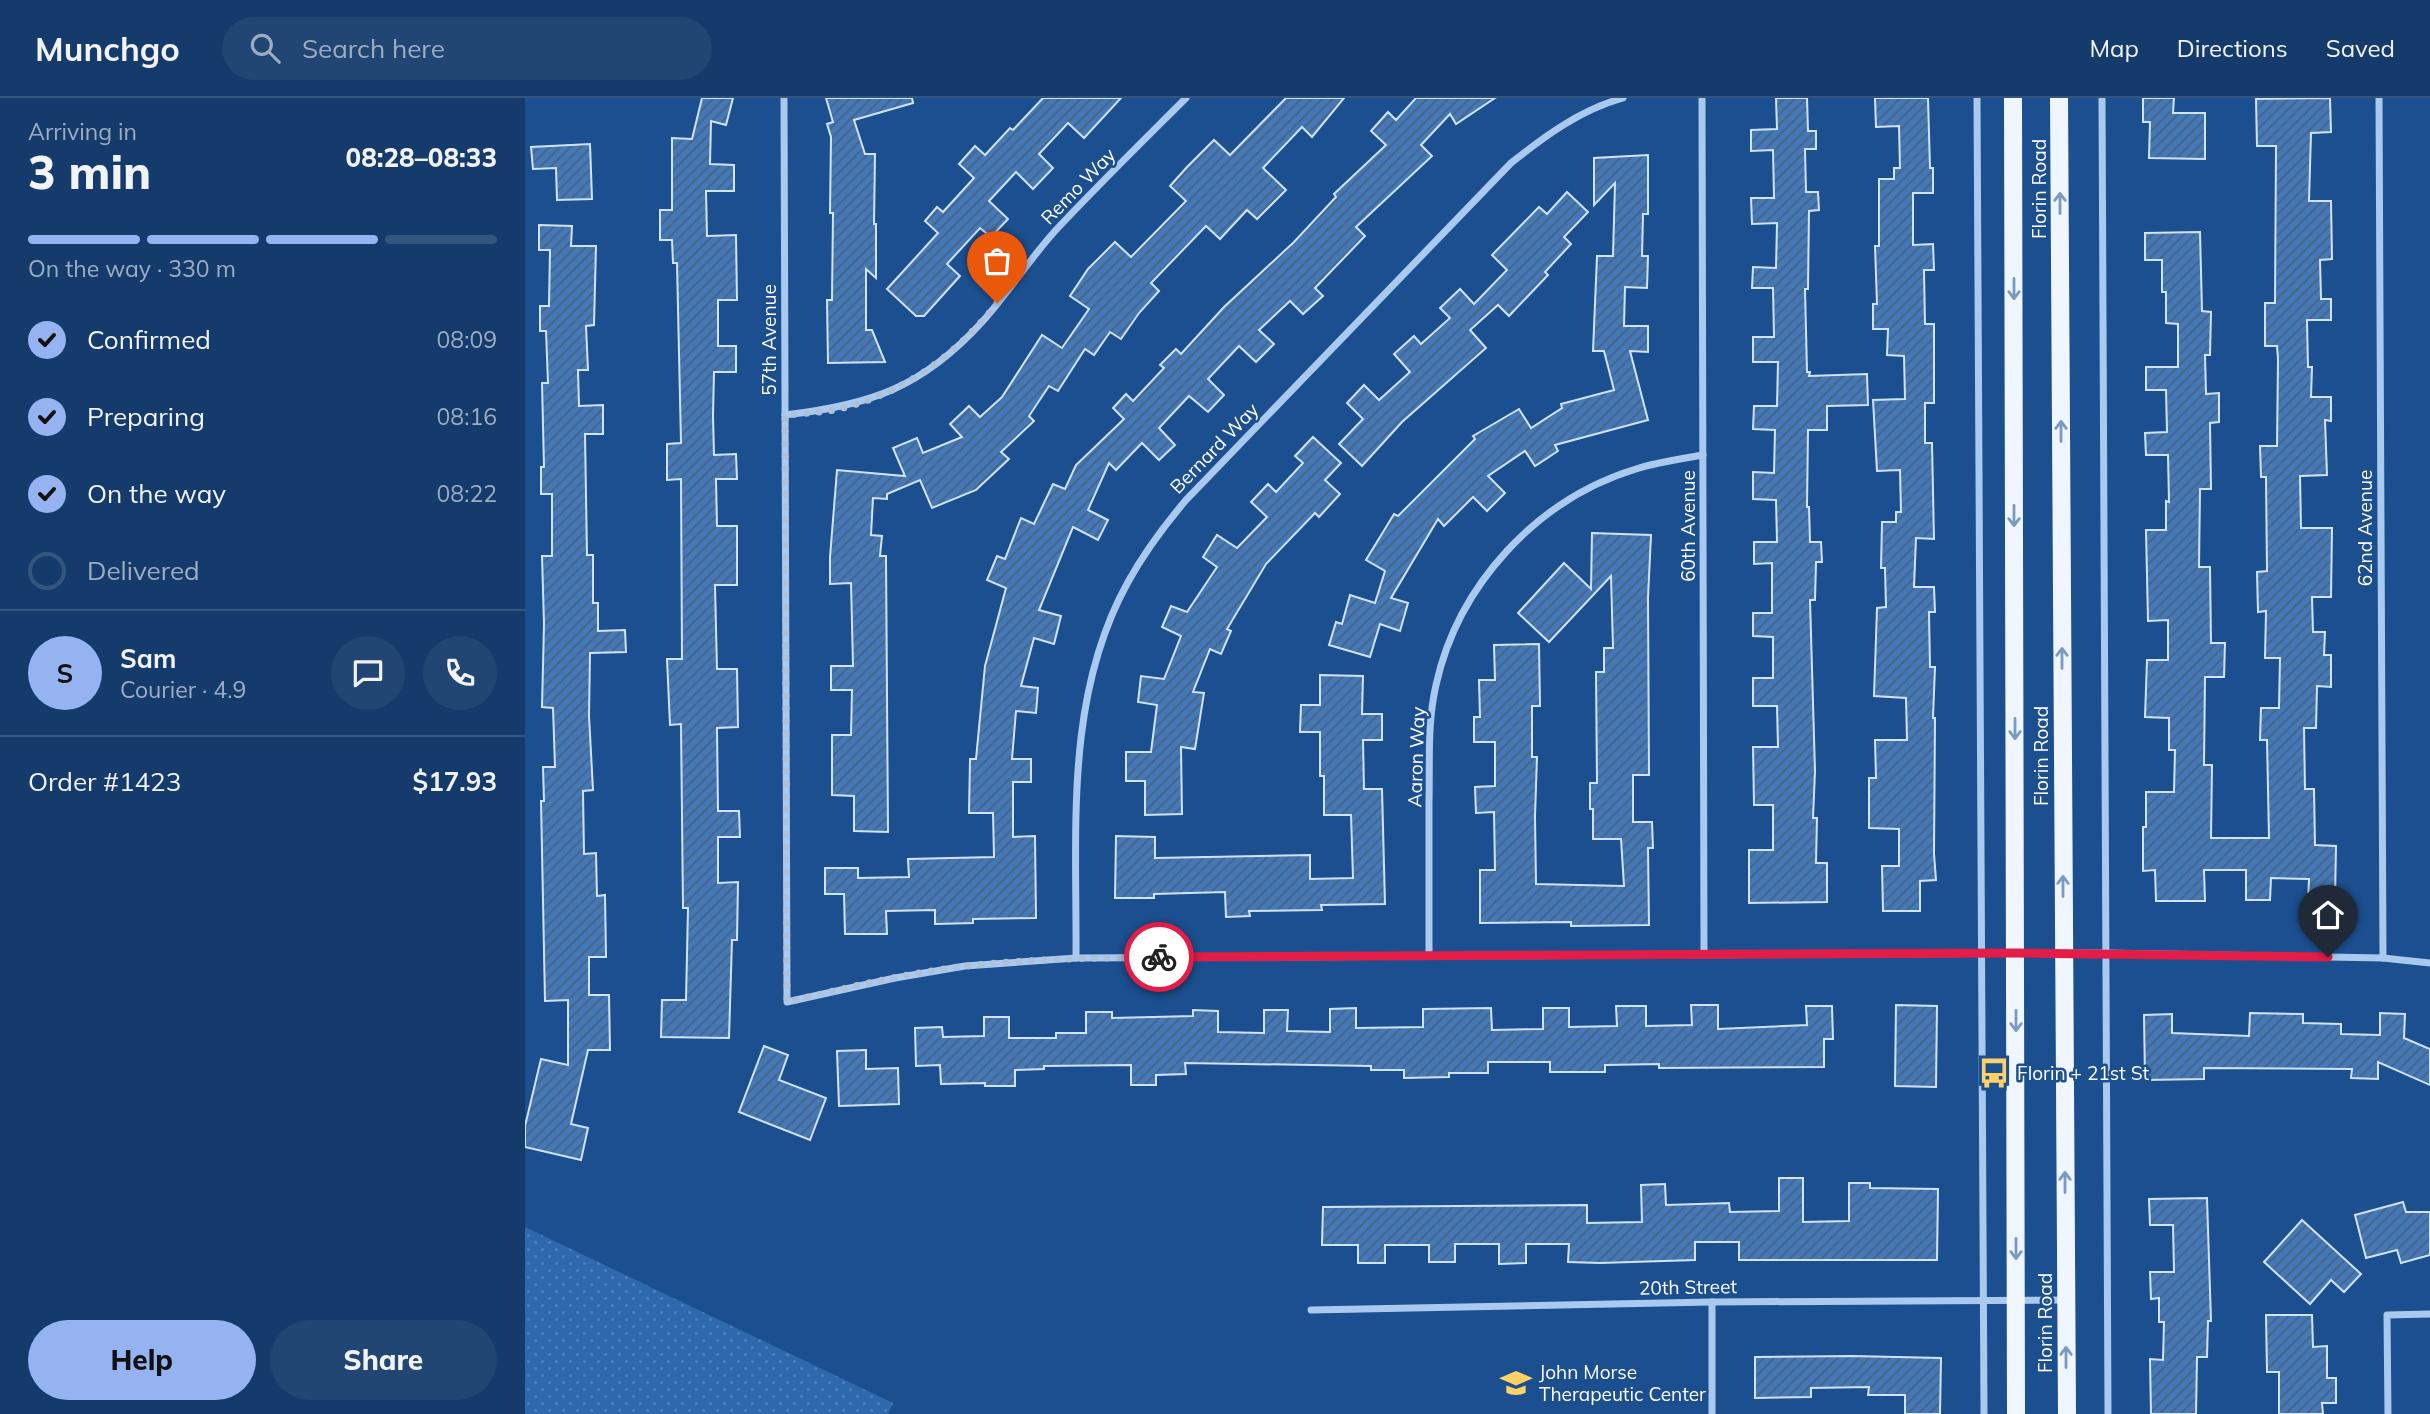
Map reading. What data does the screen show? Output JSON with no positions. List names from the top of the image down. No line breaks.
{"streets":{"main road":["Florin Road"],"street":["Remo Way","57th Avenue","Bernard Way","60th Avenue","62nd Avenue","Aaron Way","20th Street"]},"crossings":[["Remo Way","57th Avenue"],["Florin Road","20th Street"],["57th Avenue","Bernard Way"],["60th Avenue","Aaron Way"]],"places":{"bus stop":["Florin + 21st St"],"school or university":["John Morse Therapeutic Center"]},"page":{"header":"Munchgo","search":"Search here","nav":["Map","Directions","Saved"],"heading":["3 min","Arriving in","08:28–08:33"],"panel":["Sam","Courier · 4.9","Order #1423","$17.93"],"bar":"On the way · 330 m","list":[["Confirmed","08:09"],["Preparing","08:16"],["On the way","08:22"],"Delivered"],"round":"S","buttons":["Help","Share"]}}
